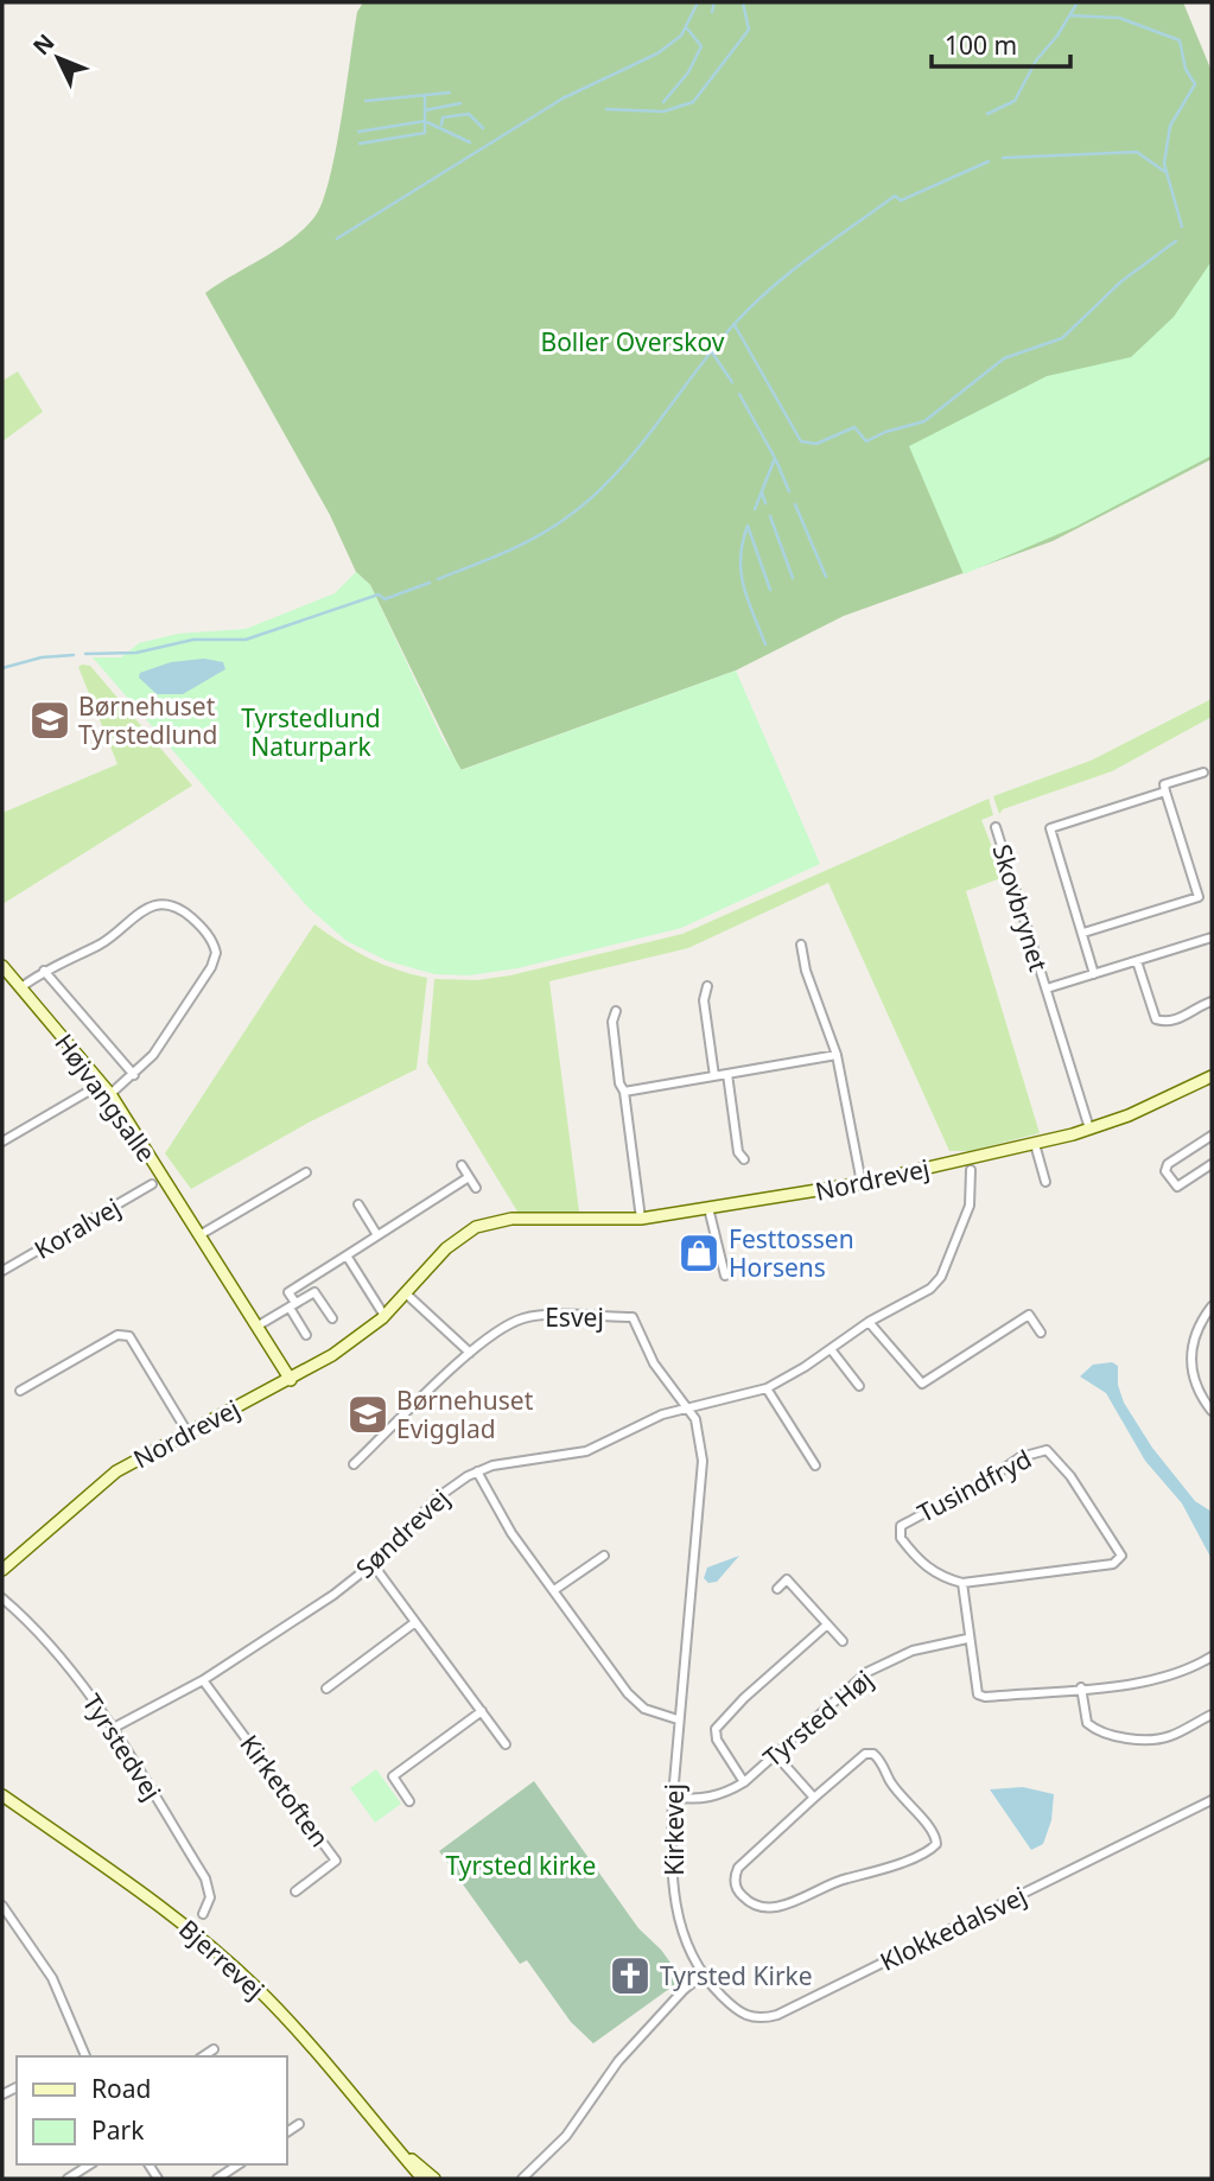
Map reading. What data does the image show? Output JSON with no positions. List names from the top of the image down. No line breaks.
{"streets":{"street":["Skovbrynet","Højvangsalle","Nordrevej","Koralvej","Esvej","Tusindfryd","Søndrevej","Tyrsted Høj","Tyrstedvej","Kirketoften","Kirkevej","Klokkedalsvej","Bjerrevej"]},"crossings":[["Skovbrynet","Nordrevej"],["Højvangsalle","Nordrevej"],["Esvej","Søndrevej"],["Esvej","Kirkevej"],["Søndrevej","Tyrstedvej"],["Søndrevej","Kirketoften"],["Søndrevej","Kirkevej"],["Tyrsted Høj","Kirkevej"],["Kirkevej","Klokkedalsvej"]],"parks":["Boller Overskov","Tyrstedlund Naturpark","Tyrsted kirke"],"places":{"school or university":["Børnehuset Tyrstedlund","Børnehuset Evigglad"],"shop":["Festtossen Horsens"],"church":["Tyrsted Kirke"]},"legend":["Road","Park"],"scale_bar":"100 m","north":"top left"}
